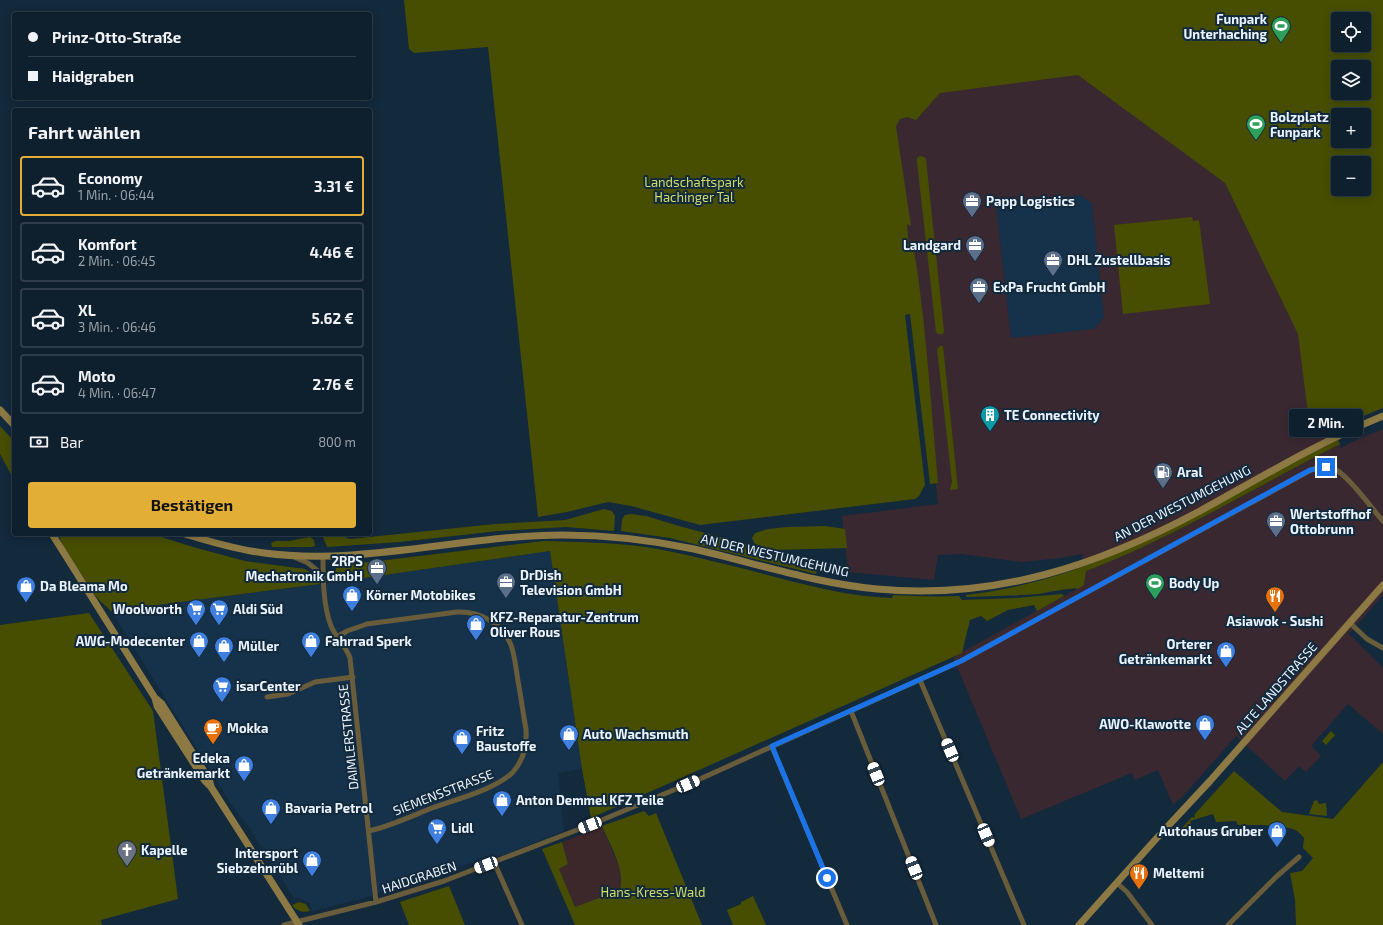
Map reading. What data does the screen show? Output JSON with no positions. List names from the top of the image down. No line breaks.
{"streets":{"main road":["AN DER WESTUMGEHUNG","ALTE LANDSTRASSE"],"street":["DAIMLERSTRASSE","SIEMENSSTRASSE","HAIDGRABEN"]},"crossings":[["AN DER WESTUMGEHUNG","DAIMLERSTRASSE"],["DAIMLERSTRASSE","SIEMENSSTRASSE"],["DAIMLERSTRASSE","HAIDGRABEN"]],"parks":["Landschaftspark Hachinger Tal","Hans-Kress-Wald"],"places":{"sports":["Funpark Unterhaching","Bolzplatz Funpark","Body Up"],"office":["Papp Logistics","Landgard","DHL Zustellbasis","ExPa Frucht GmbH","Wertstoffhof Ottobrunn","2RPS Mechatronik GmbH","DrDish Television GmbH"],"building":["TE Connectivity"],"fuel station":["Aral"],"shop":["Da Bleama Mo","Körner Motobikes","KFZ-Reparatur-Zentrum Oliver Rous","AWG-Modecenter","Fahrrad Sperk","Müller","Orterer Getränkemarkt","AWO-Klawotte","Auto Wachsmuth","Fritz Baustoffe","Edeka Getränkemarkt","Anton Demmel KFZ Teile","Bavaria Petrol","Autohaus Gruber","Intersport Siebzehnrübl"],"restaurant":["Asiawok - Sushi","Meltemi"],"supermarket":["Woolworth","Aldi Süd","isarCenter","Lidl"],"cafe":["Mokka"],"church":["Kapelle"]},"page":{"map_buttons":["+","−"],"banner":["Prinz-Otto-Straße","Haidgraben"],"heading":"Fahrt wählen","list":[{"name":"Economy","note":"1 Min. · 06:44","value":"3.31 €"},{"name":"Komfort","note":"2 Min. · 06:45","value":"4.46 €"},{"name":"XL","note":"3 Min. · 06:46","value":"5.62 €"},{"name":"Moto","note":"4 Min. · 06:47","value":"2.76 €"}],"bubble":"2 Min.","pay":["Bar","800 m"],"buttons":"Bestätigen"}}
